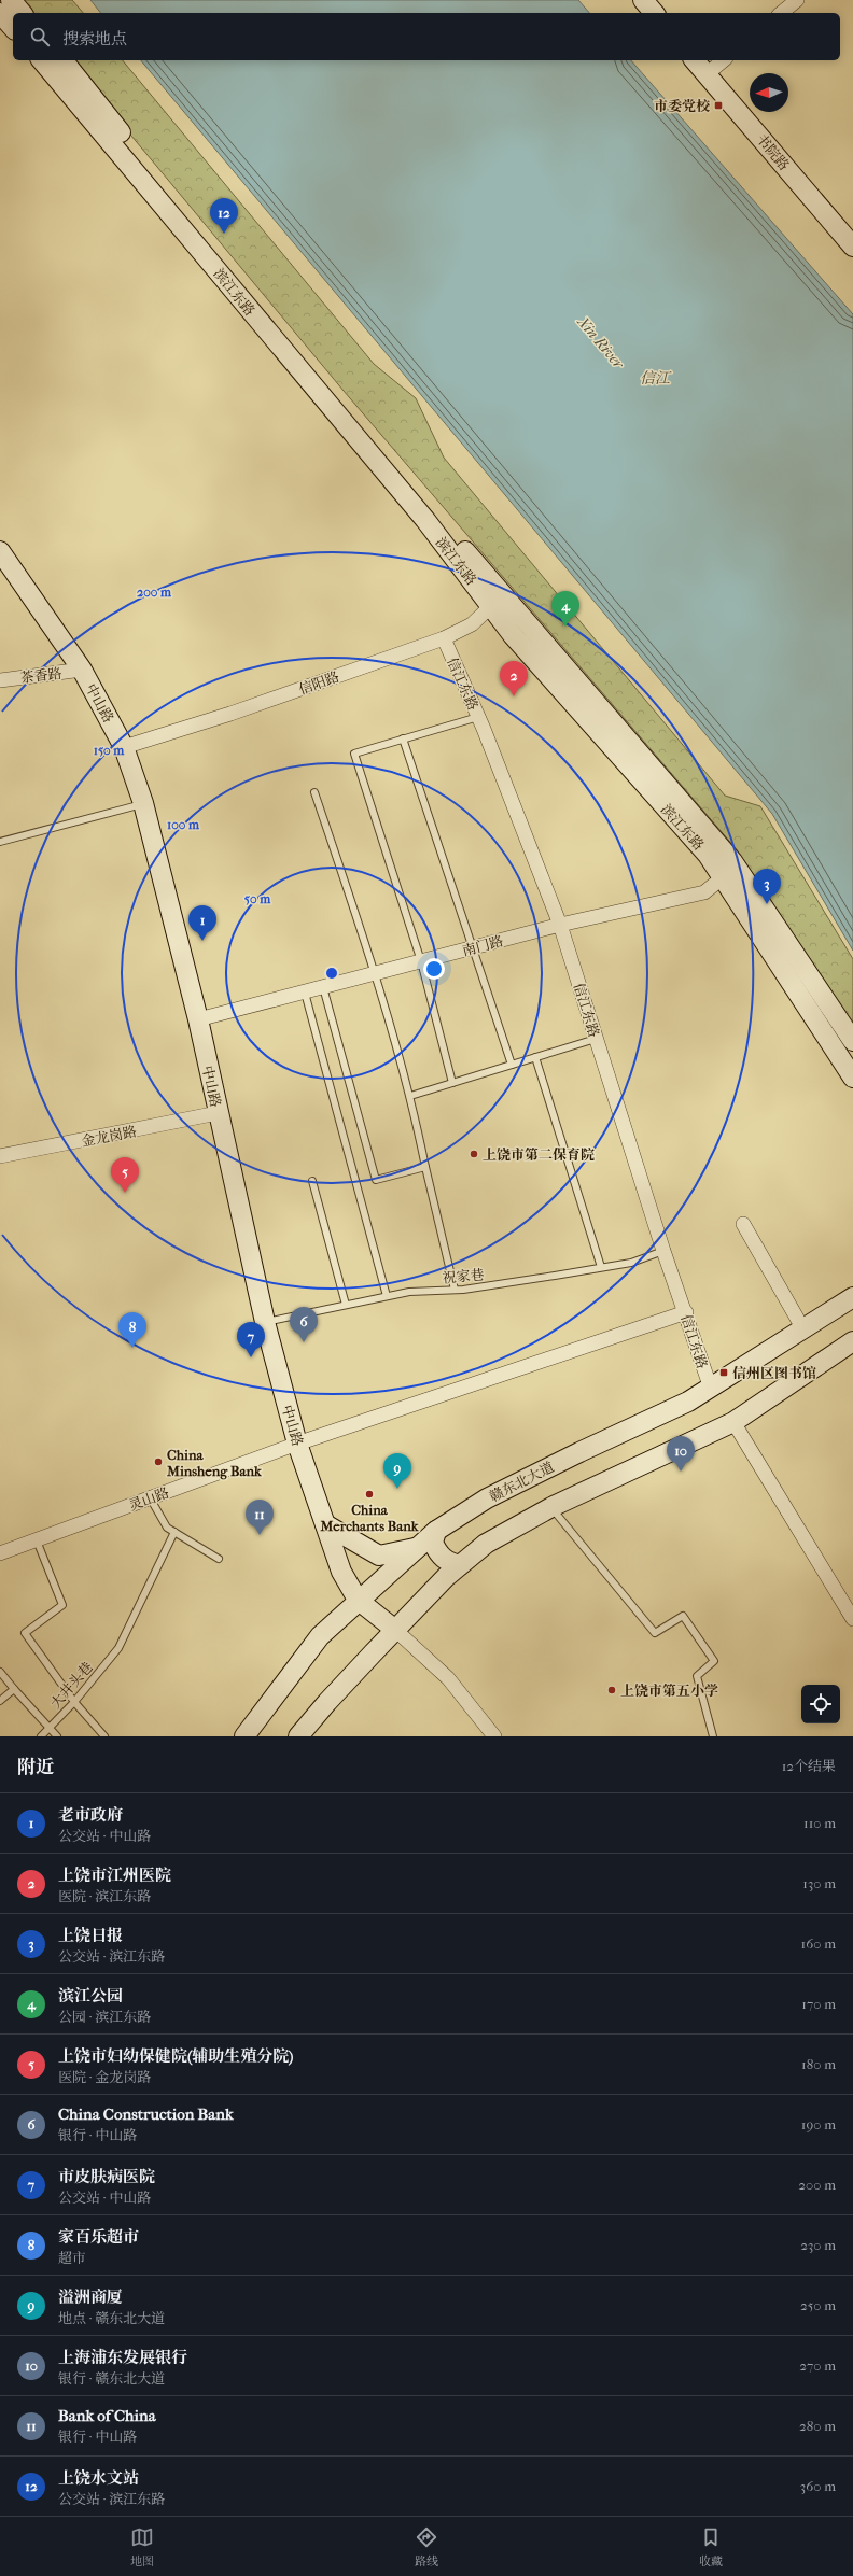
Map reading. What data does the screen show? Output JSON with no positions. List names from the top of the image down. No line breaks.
{"streets":{"main road":["书院路","滨江东路","中山路","赣东北大道"],"street":["茶香路","信阳路","信江东路","南门路","金龙岗路","灵山路"],"lane":["祝家巷","大井头巷"]},"crossings":[["滨江东路","信阳路"],["滨江东路","南门路"],["茶香路","中山路"],["信阳路","信江东路"],["信阳路","中山路"],["信江东路","南门路"],["信江东路","祝家巷"],["信江东路","赣东北大道"],["信江东路","灵山路"],["中山路","南门路"],["中山路","金龙岗路"],["中山路","祝家巷"],["中山路","赣东北大道"],["中山路","灵山路"]],"water":["Xin River","信江"],"places":{"transit":["市委党校","信州区图书馆"],"other":["上饶市第二保育院","China Minsheng Bank","China Merchants Bank","上饶市第五小学"]},"north":"left","page":{"search":"搜索地点","pins":["12","4","2","3","1","5","6","8","7","10","9","11"],"heading":["附近","12个结果"],"list":[{"mark":"1","name":"老市政府","note":"公交站 · 中山路","value":"110 m"},{"mark":"2","name":"上饶市江州医院","note":"医院 · 滨江东路","value":"130 m"},{"mark":"3","name":"上饶日报","note":"公交站 · 滨江东路","value":"160 m"},{"mark":"4","name":"滨江公园","note":"公园 · 滨江东路","value":"170 m"},{"mark":"5","name":"上饶市妇幼保健院(辅助生殖分院)","note":"医院 · 金龙岗路","value":"180 m"},{"mark":"6","name":"China Construction Bank","note":"银行 · 中山路","value":"190 m"},{"mark":"7","name":"市皮肤病医院","note":"公交站 · 中山路","value":"200 m"},{"mark":"8","name":"家百乐超市","note":"超市","value":"230 m"},{"mark":"9","name":"溢洲商厦","note":"地点 · 赣东北大道","value":"250 m"},{"mark":"10","name":"上海浦东发展银行","note":"银行 · 赣东北大道","value":"270 m"},{"mark":"11","name":"Bank of China","note":"银行 · 中山路","value":"280 m"},{"mark":"12","name":"上饶水文站","note":"公交站 · 滨江东路","value":"360 m"}],"nav":["地图","路线","收藏"]},"rings":["200 m","150 m","100 m","50 m"]}
